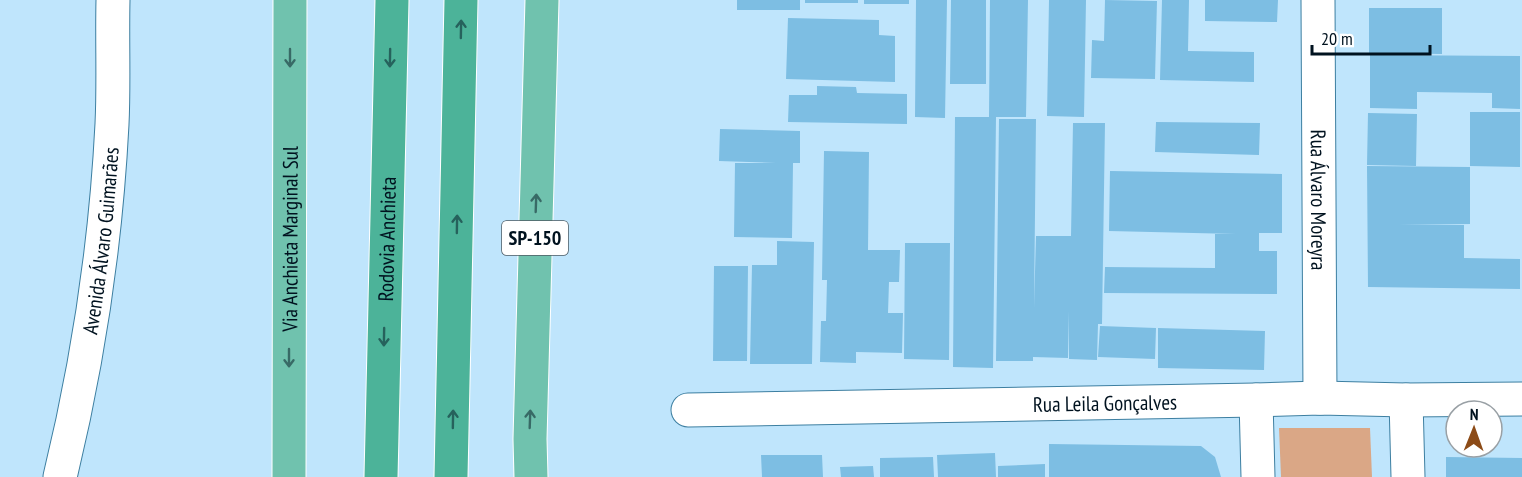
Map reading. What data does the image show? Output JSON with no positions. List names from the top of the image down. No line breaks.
{"streets":{"highway":["Via Anchieta Marginal Sul","SP-150","Rodovia Anchieta"],"street":["Rua Álvaro Moreyra","Avenida Álvaro Guimarães","Rua Leila Gonçalves"]},"crossings":[["Rua Álvaro Moreyra","Rua Leila Gonçalves"]],"scale_bar":"20 m","north":"top"}
